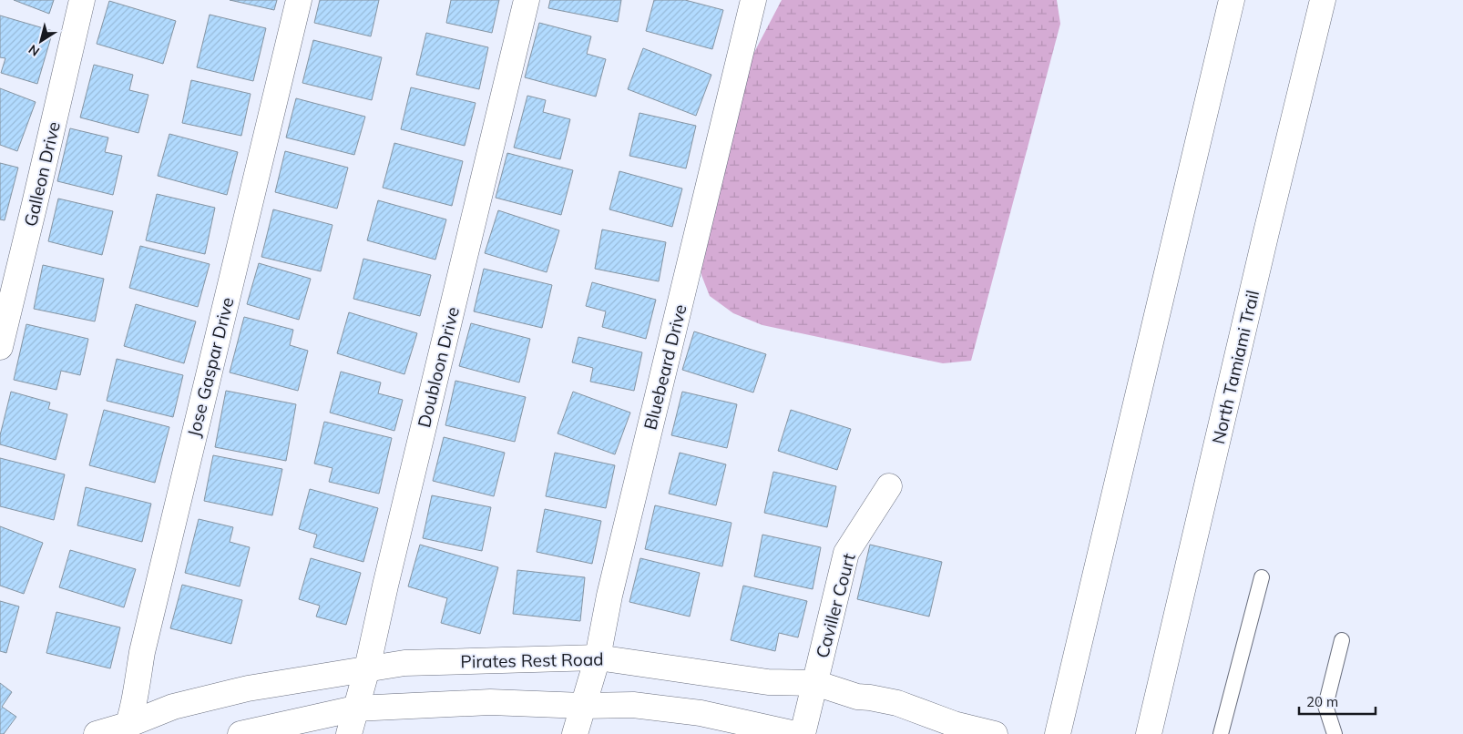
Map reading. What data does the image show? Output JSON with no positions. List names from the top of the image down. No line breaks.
{"streets":{"street":["Galleon Drive","Jose Gaspar Drive","Doubloon Drive","Bluebeard Drive","North Tamiami Trail","Caviller Court","Pirates Rest Road"]},"crossings":[["Jose Gaspar Drive","Pirates Rest Road"],["Doubloon Drive","Pirates Rest Road"],["Bluebeard Drive","Pirates Rest Road"],["Caviller Court","Pirates Rest Road"]],"scale_bar":"20 m","north":"bottom left"}
